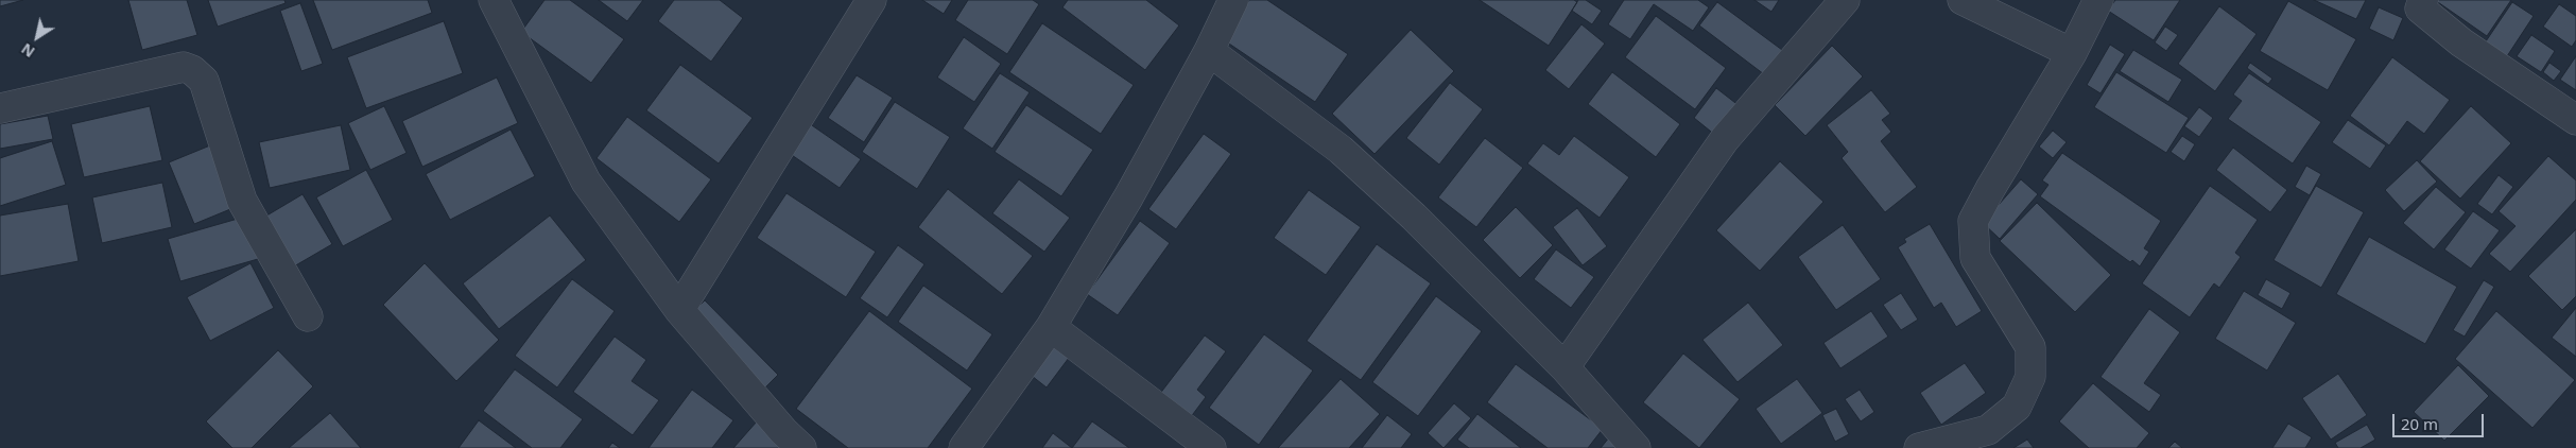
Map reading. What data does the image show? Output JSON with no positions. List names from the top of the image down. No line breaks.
{"scale_bar":"20 m","north":"bottom left"}
